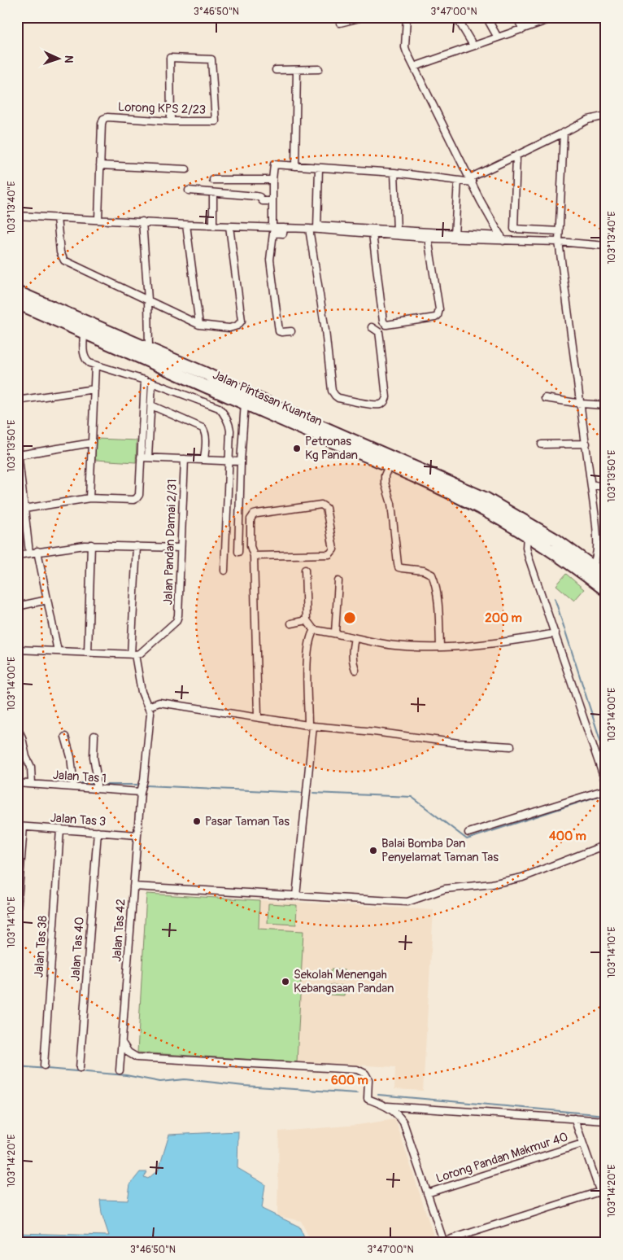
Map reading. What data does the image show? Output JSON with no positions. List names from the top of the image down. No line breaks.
{"streets":{"highway":["Jalan Pintasan Kuantan"],"street":["Lorong KPS 2/23","Jalan Pandan Damai 2/31","Jalan Tas 1","Jalan Tas 3","Jalan Tas 42","Jalan Tas 38","Jalan Tas 40","Lorong Pandan Makmur 40"]},"crossings":[["Jalan Pandan Damai 2/31","Jalan Tas 42"],["Jalan Tas 1","Jalan Tas 42"],["Jalan Tas 3","Jalan Tas 42"],["Jalan Tas 3","Jalan Tas 38"],["Jalan Tas 3","Jalan Tas 40"]],"places":["Petronas Kg Pandan","Pasar Taman Tas","Balai Bomba Dan Penyelamat Taman Tas","Sekolah Menengah Kebangsaan Pandan"],"north":"right","coordinates":["3°46'50\"N","3°47'00\"N","103°13'40\"E","103°13'50\"E","103°14'00\"E","103°14'10\"E","103°14'20\"E"],"rings":["200 m","400 m","600 m"]}
